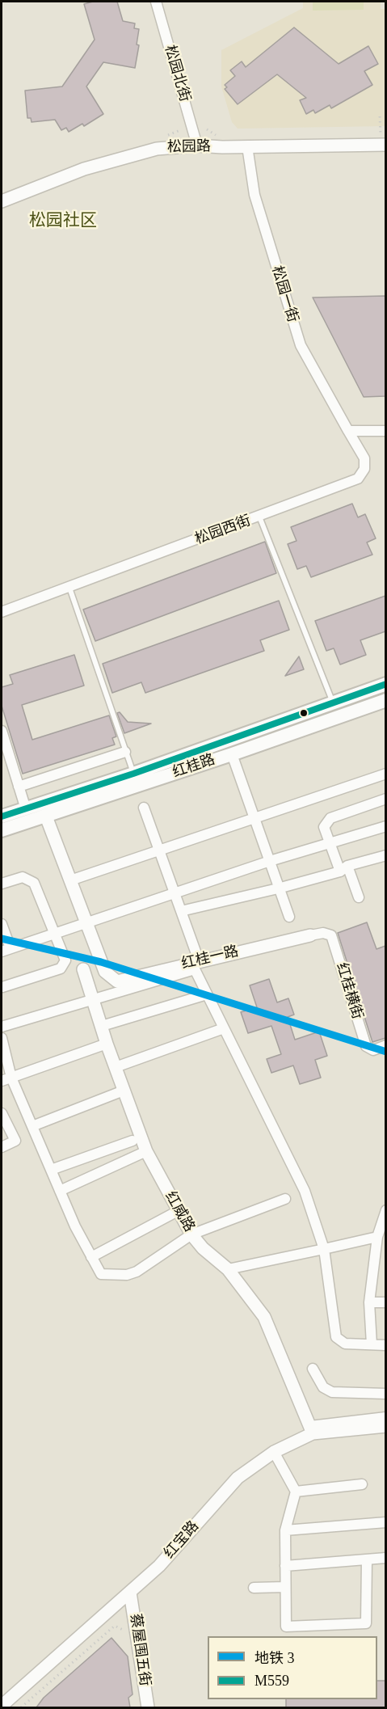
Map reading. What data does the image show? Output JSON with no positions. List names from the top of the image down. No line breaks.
{"streets":{"main road":["红桂路"],"street":["松园北街","松园路","松园一街","松园西街","红桂一路","红桂横街","红威路","红宝路","蔡屋围五街"]},"crossings":[["松园北街","松园路"],["松园路","松园一街"],["松园一街","松园西街"],["红桂路","红桂一路"],["红桂一路","红桂横街"],["红威路","红宝路"],["红宝路","蔡屋围五街"]],"districts":["松园社区"],"lines":["transit line M559","metro line 3"],"legend":["地铁 3","M559"]}
